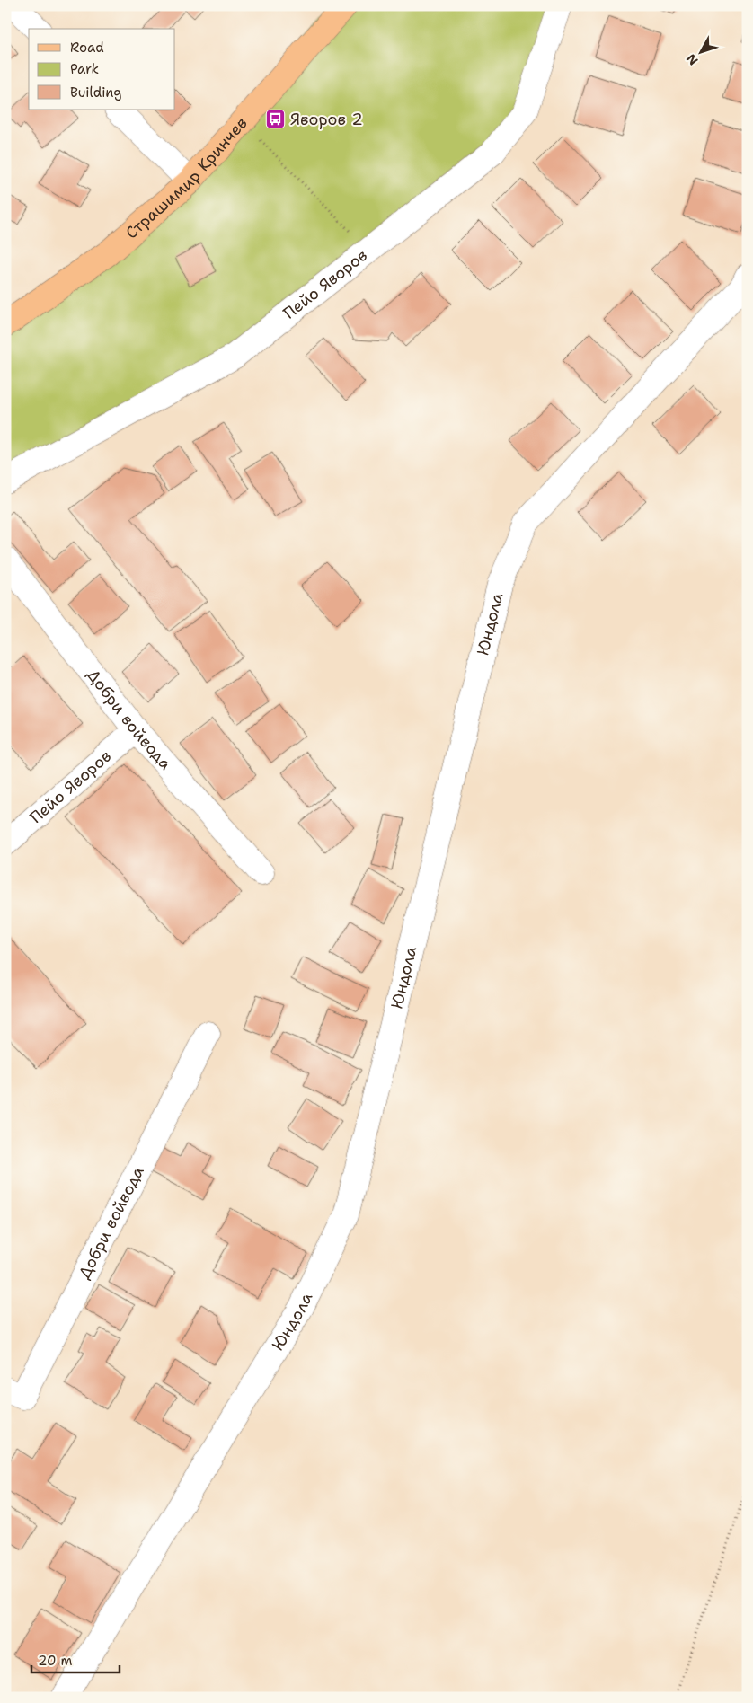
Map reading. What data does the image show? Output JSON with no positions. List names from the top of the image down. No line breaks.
{"streets":{"main road":["Страшимир Кринчев"],"street":["Пейо Яворов","Юндола","Добри войвода"]},"crossings":[["Пейо Яворов","Добри войвода"]],"places":{"bus stop":["Яворов 2"]},"legend":["Road","Park","Building"],"scale_bar":"20 m","north":"bottom left"}
